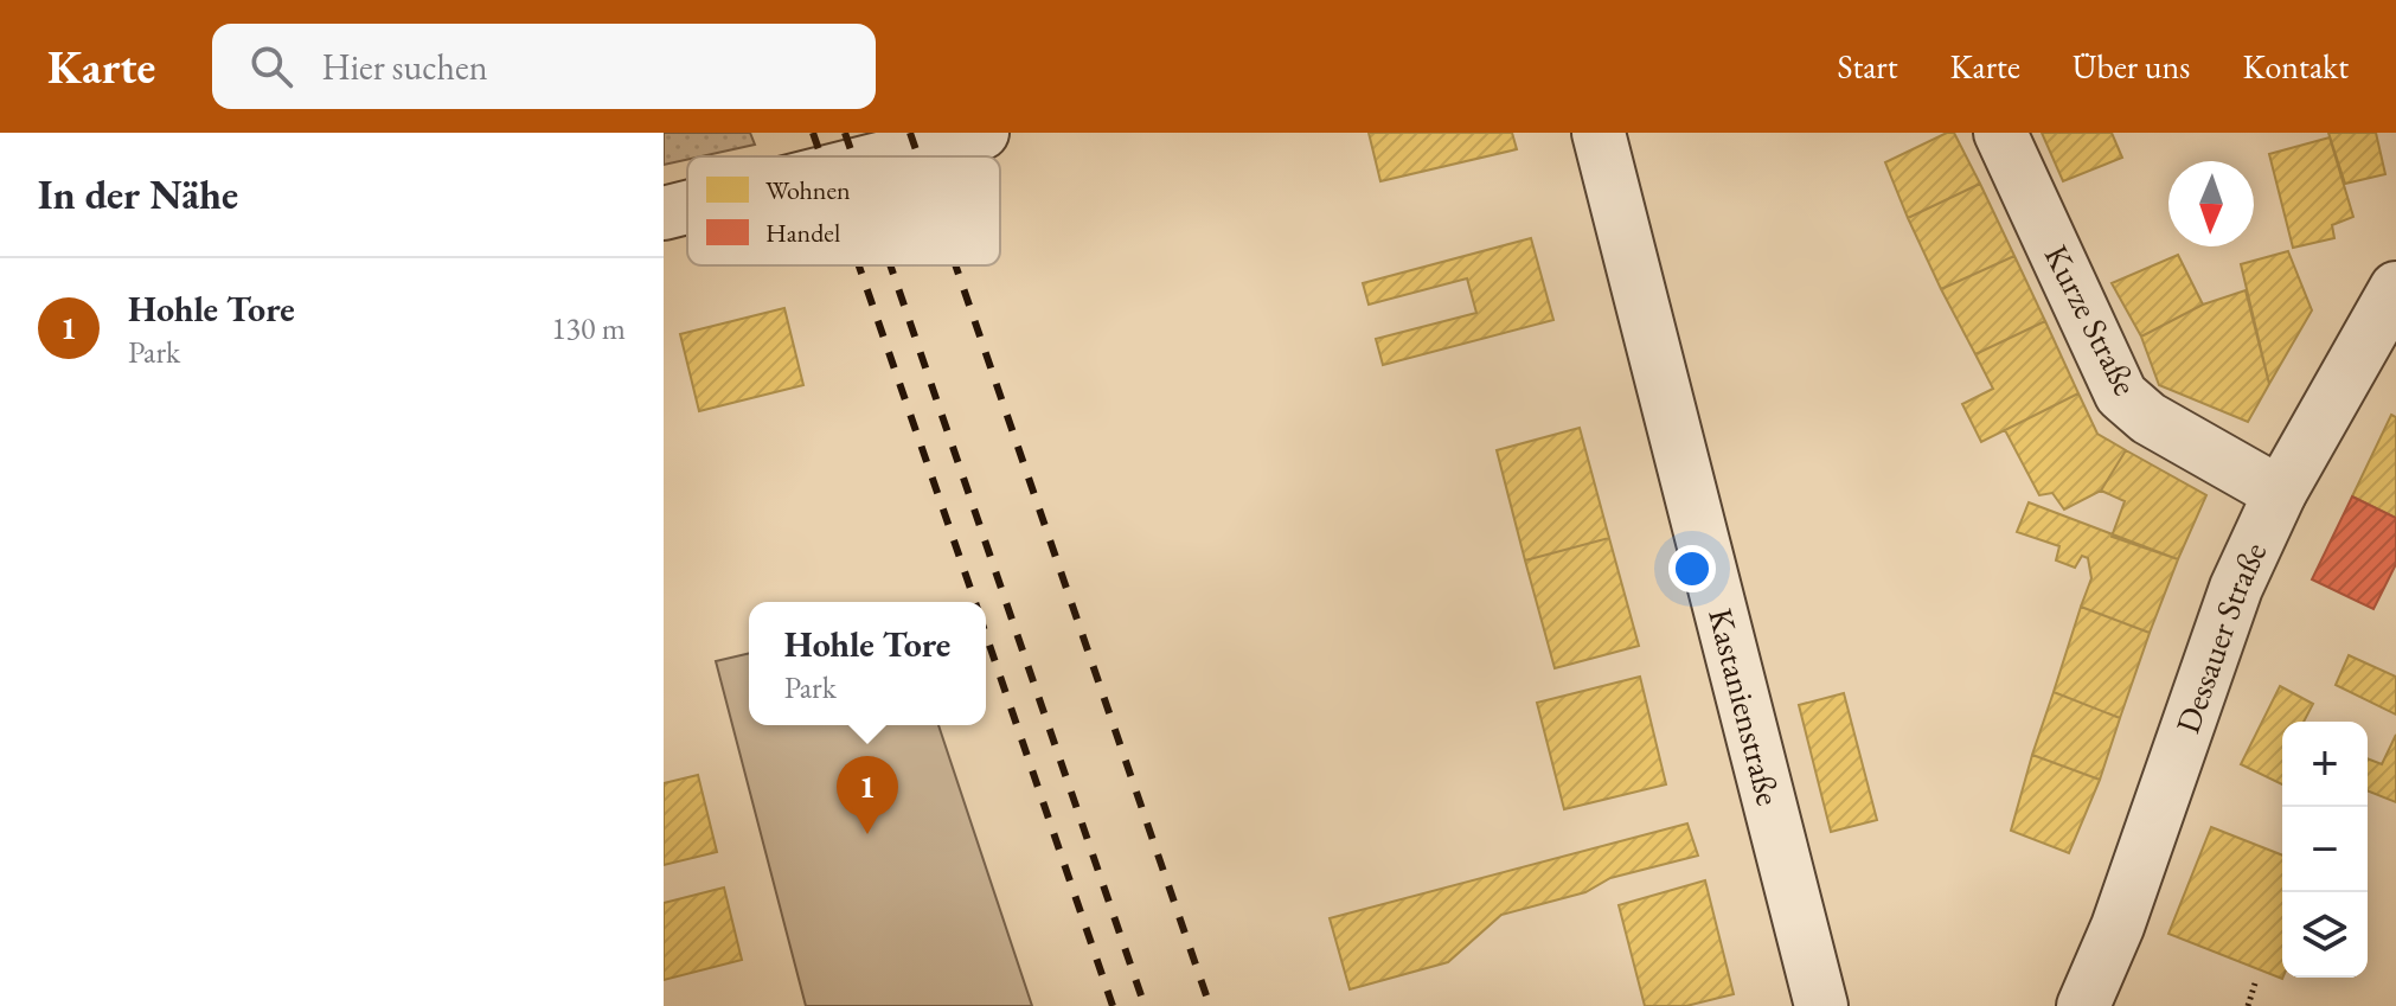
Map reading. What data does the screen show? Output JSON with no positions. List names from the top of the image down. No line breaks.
{"streets":{"street":["Kurze Straße","Dessauer Straße","Kastanienstraße"]},"crossings":[["Kurze Straße","Dessauer Straße"]],"legend":["Wohnen","Handel"],"north":"bottom","page":{"header":"Karte","search":"Hier suchen","nav":["Start","Karte","Über uns","Kontakt"],"heading":"In der Nähe","list":[{"mark":"1","name":"Hohle Tore","note":"Park","value":"130 m"}],"popup":["Hohle Tore","Park"],"map_buttons":["+","−"],"pins":"1"}}
